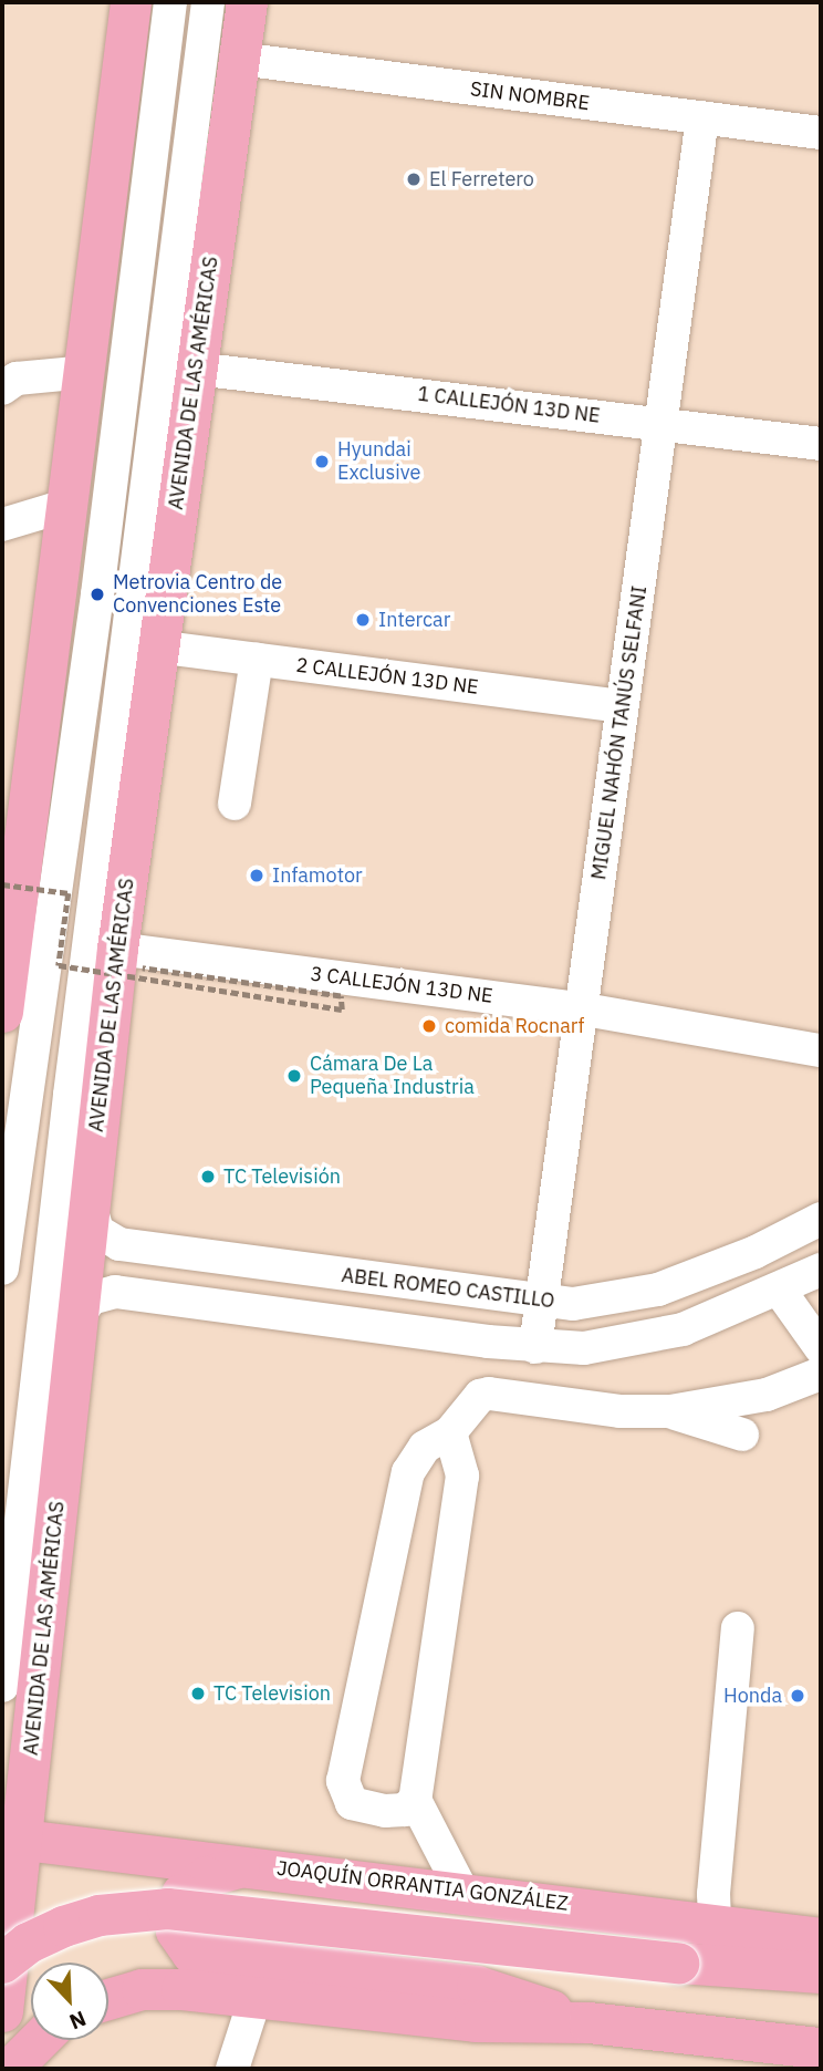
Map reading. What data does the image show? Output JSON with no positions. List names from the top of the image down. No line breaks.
{"streets":{"main road":["AVENIDA DE LAS AMÉRICAS","JOAQUÍN ORRANTIA GONZÁLEZ"],"street":["SIN NOMBRE","1 CALLEJÓN 13D NE","2 CALLEJÓN 13D NE","MIGUEL NAHÓN TANÚS SELFANI","3 CALLEJÓN 13D NE","ABEL ROMEO CASTILLO"]},"crossings":[["SIN NOMBRE","AVENIDA DE LAS AMÉRICAS"],["SIN NOMBRE","MIGUEL NAHÓN TANÚS SELFANI"],["AVENIDA DE LAS AMÉRICAS","1 CALLEJÓN 13D NE"],["AVENIDA DE LAS AMÉRICAS","2 CALLEJÓN 13D NE"],["AVENIDA DE LAS AMÉRICAS","3 CALLEJÓN 13D NE"],["AVENIDA DE LAS AMÉRICAS","ABEL ROMEO CASTILLO"],["AVENIDA DE LAS AMÉRICAS","JOAQUÍN ORRANTIA GONZÁLEZ"],["1 CALLEJÓN 13D NE","MIGUEL NAHÓN TANÚS SELFANI"],["2 CALLEJÓN 13D NE","MIGUEL NAHÓN TANÚS SELFANI"],["MIGUEL NAHÓN TANÚS SELFANI","3 CALLEJÓN 13D NE"],["MIGUEL NAHÓN TANÚS SELFANI","ABEL ROMEO CASTILLO"]],"places":["El Ferretero","Hyundai Exclusive","Metrovia Centro de Convenciones Este","Intercar","Infamotor","comida Rocnarf","Cámara De La Pequeña Industria","TC Televisión","TC Television","Honda"],"north":"bottom right"}
